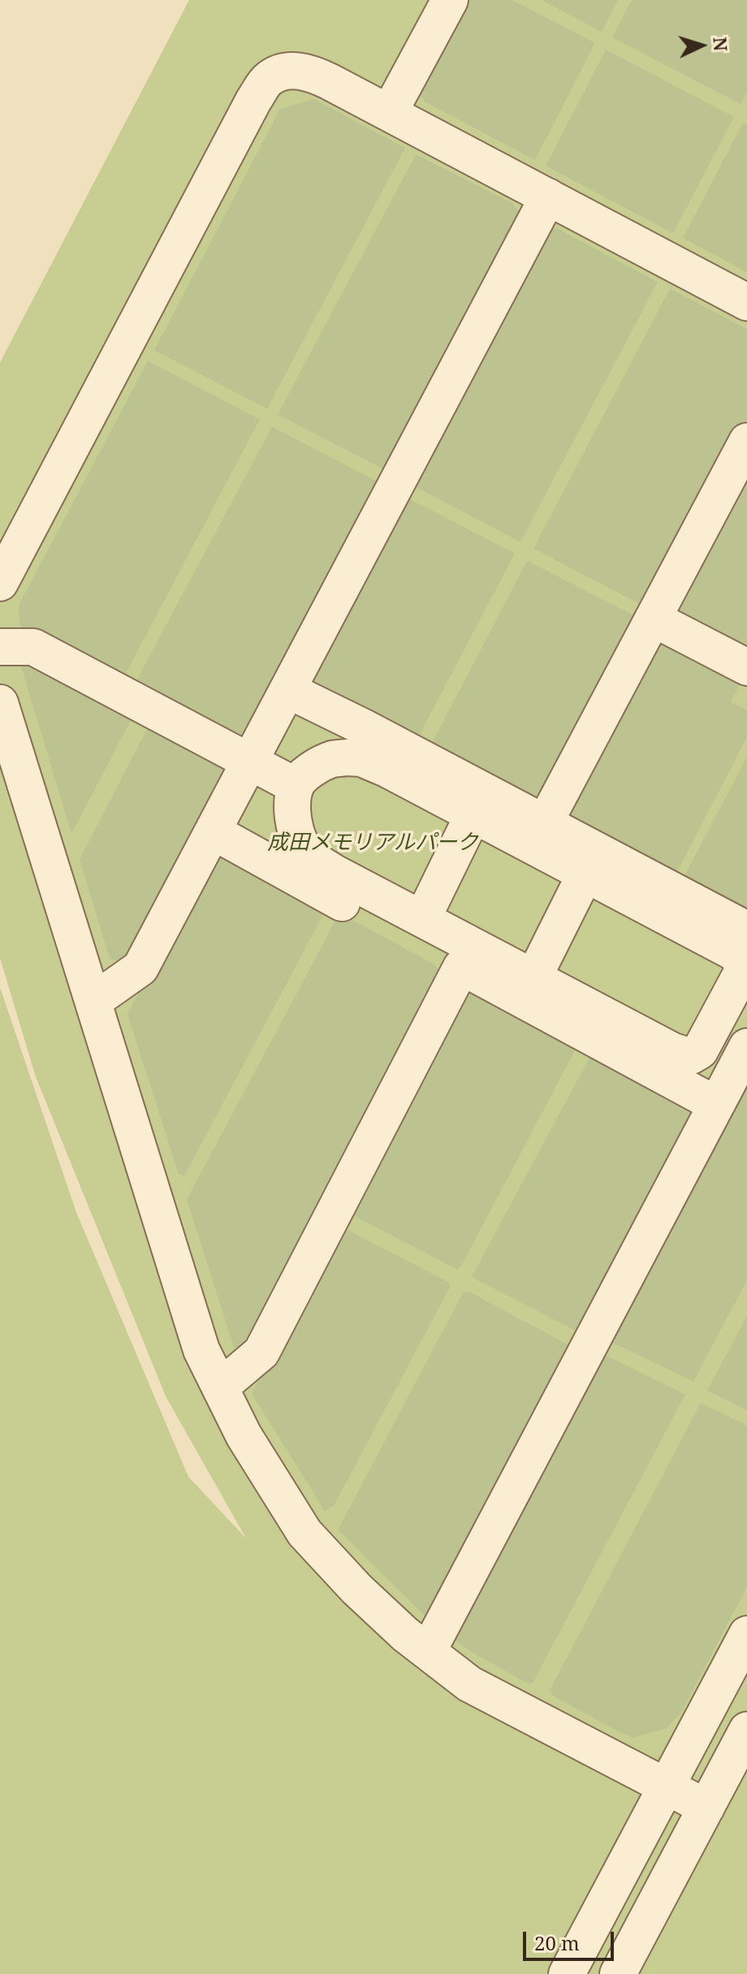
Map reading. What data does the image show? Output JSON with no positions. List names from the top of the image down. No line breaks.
{"parks":["成田メモリアルパーク"],"scale_bar":"20 m","north":"right"}
